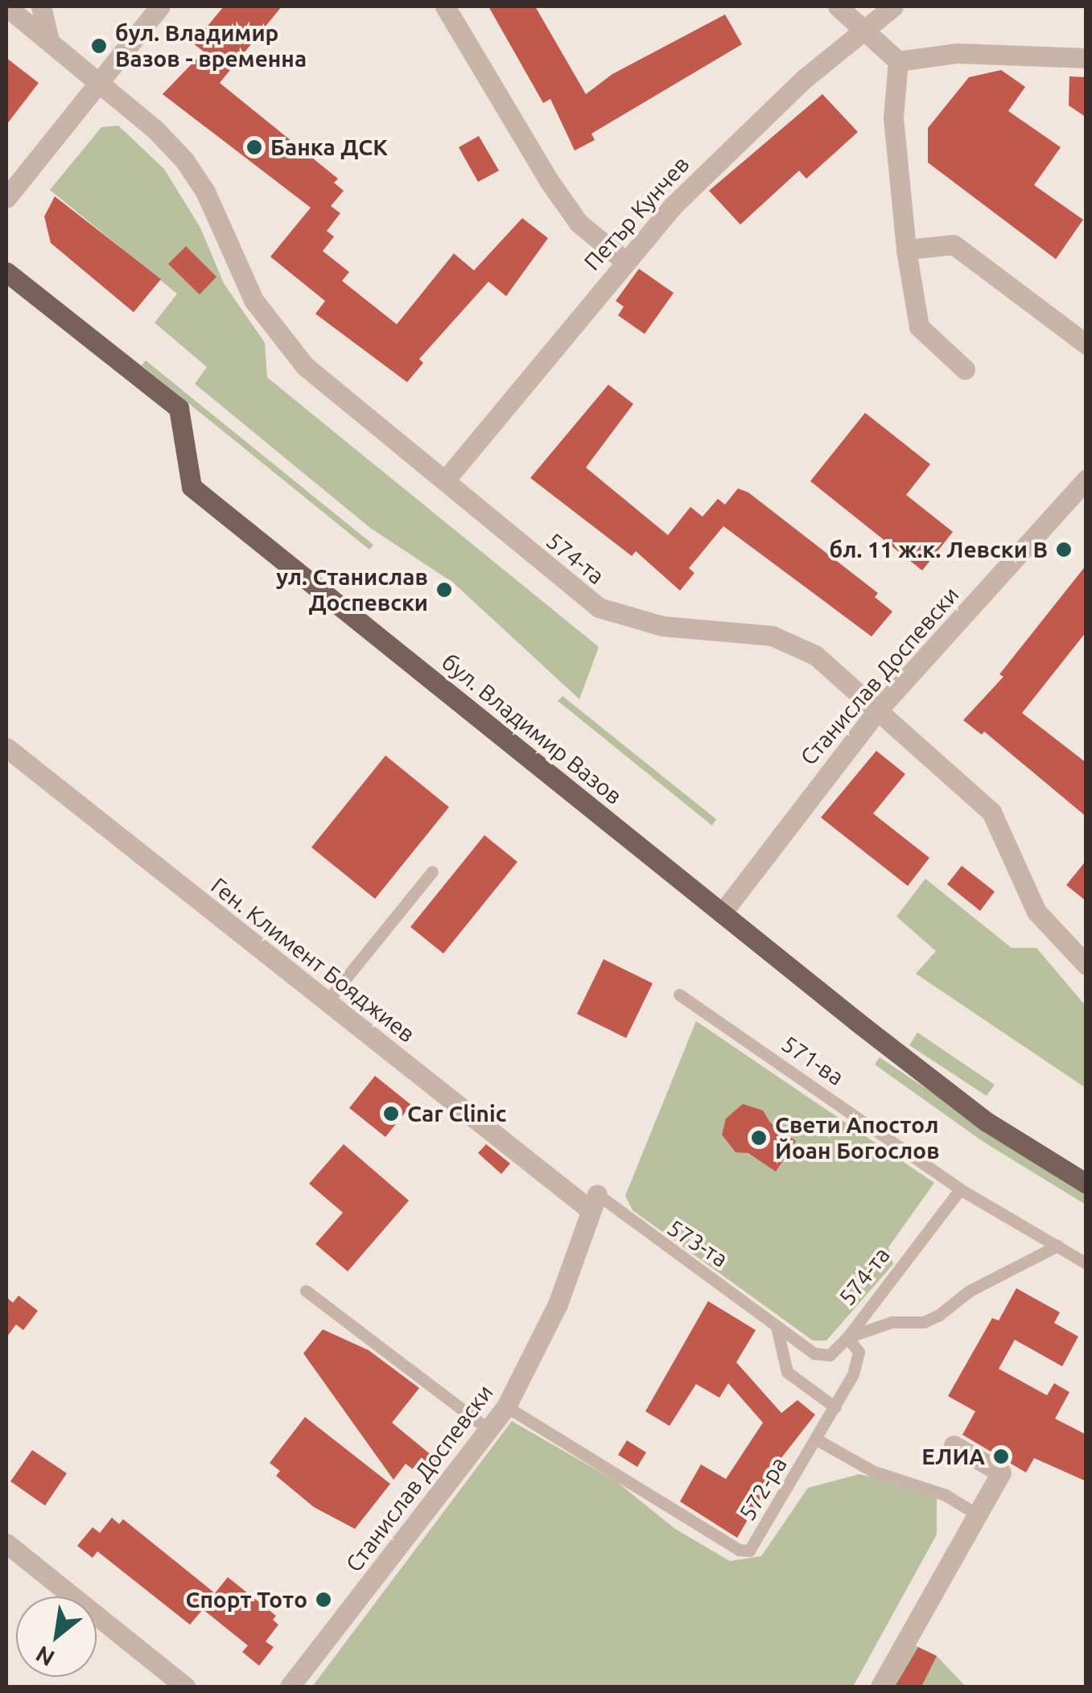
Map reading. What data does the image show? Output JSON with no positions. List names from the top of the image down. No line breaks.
{"streets":{"main road":["бул. Владимир Вазов"],"street":["Петър Кунчев","574-та","Станислав Доспевски","Ген. Климент Бояджиев"],"lane":["571-ва","573-та","572-ра"]},"crossings":[["Петър Кунчев","574-та"],["574-та","Станислав Доспевски"],["574-та","571-ва"],["574-та","573-та"],["574-та","572-ра"],["Станислав Доспевски","бул. Владимир Вазов"],["Станислав Доспевски","Ген. Климент Бояджиев"],["Станислав Доспевски","573-та"],["Станислав Доспевски","572-ра"],["Ген. Климент Бояджиев","573-та"]],"places":["бул. Владимир Вазов - временна","Банка ДСК","бл. 11 ж.к. Левски В","ул. Станислав Доспевски","Car Clinic","Свети Апостол Йоан Богослов","ЕЛИА","Спорт Тото"],"north":"bottom left"}
